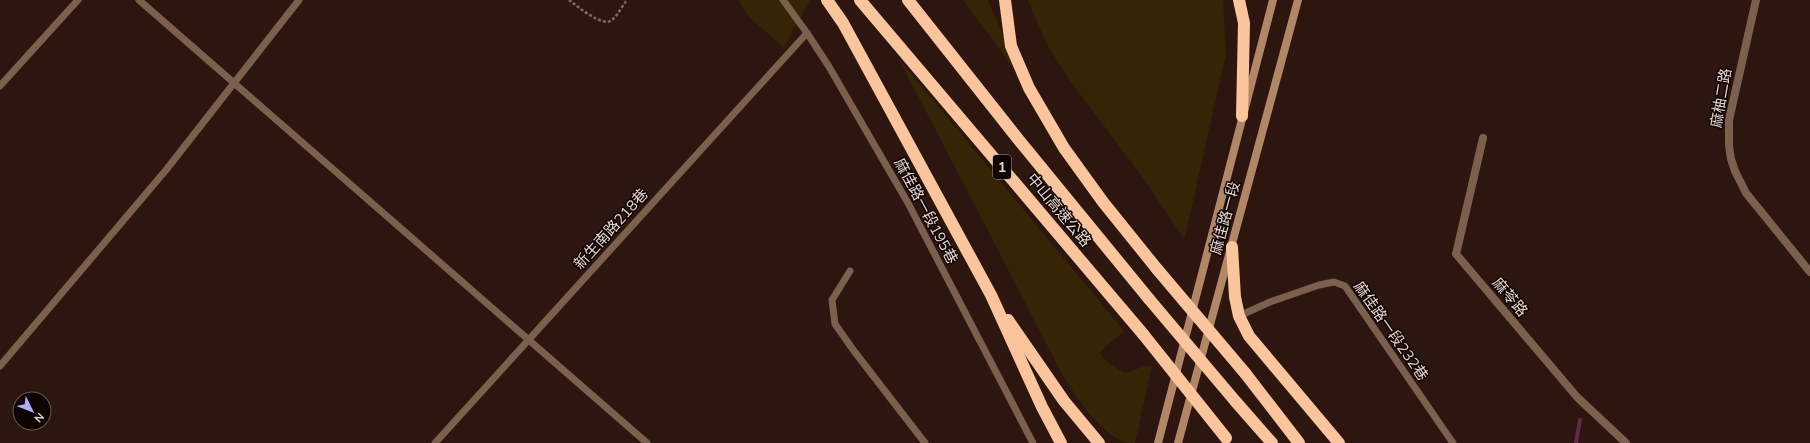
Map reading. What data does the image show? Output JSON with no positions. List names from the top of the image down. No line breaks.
{"streets":{"highway":["1","中山高速公路"],"main road":["麻佳路一段"],"street":["麻柚二路","麻苓路"],"lane":["麻佳路一段195巷","新生南路218巷","麻佳路一段232巷"]},"crossings":[["麻佳路一段195巷","新生南路218巷"]],"north":"bottom right"}
